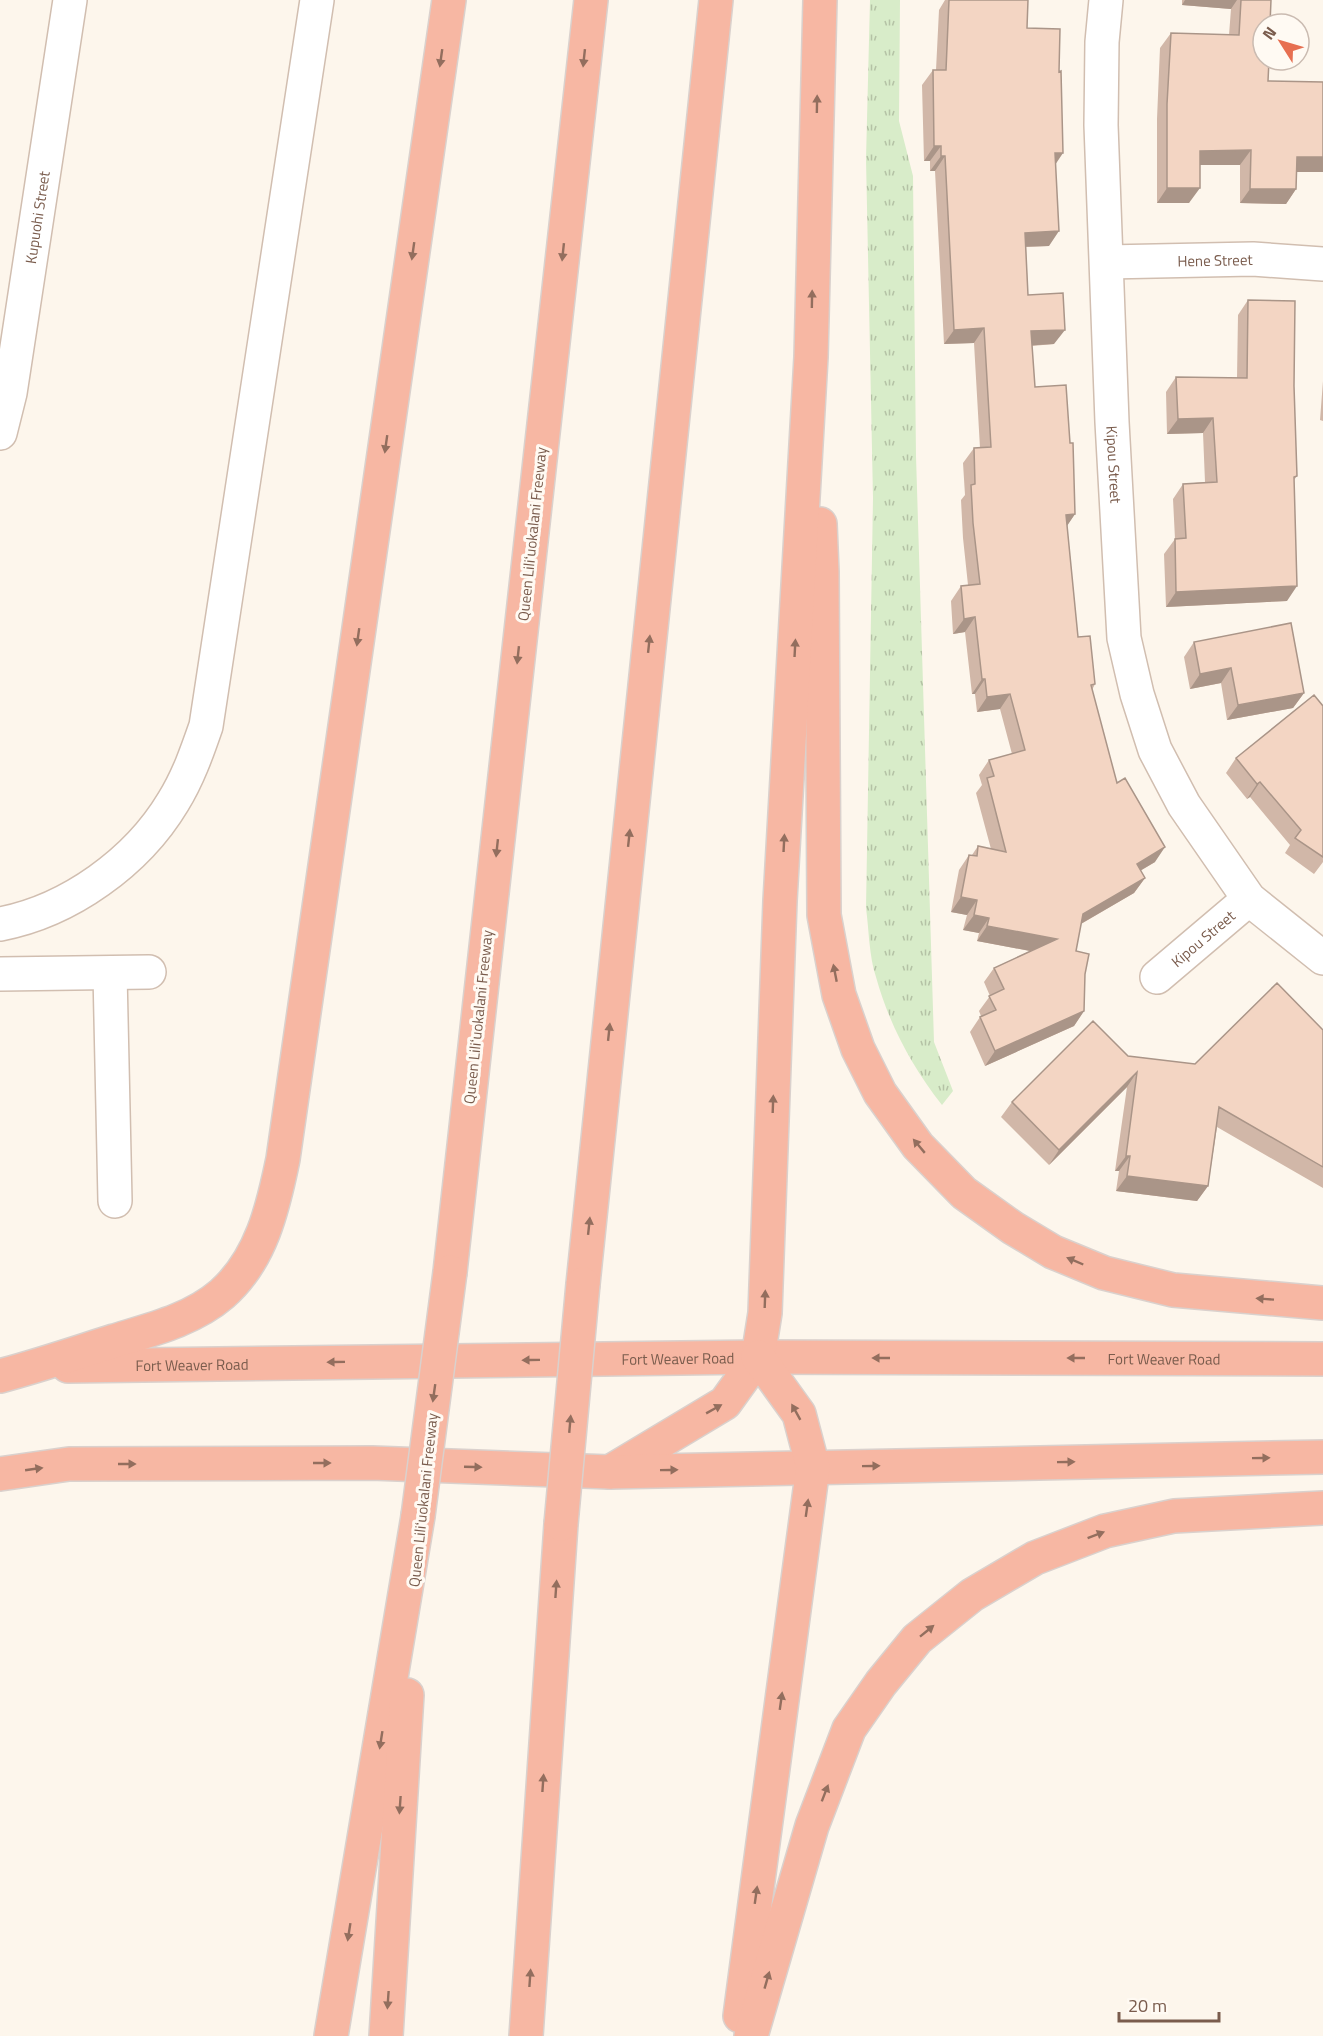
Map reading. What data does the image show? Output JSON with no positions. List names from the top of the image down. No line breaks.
{"streets":{"highway":["Queen Liliʻuokalani Freeway","Fort Weaver Road"],"street":["Kupuohi Street","Hene Street","Kipou Street"]},"crossings":[["Hene Street","Kipou Street"]],"scale_bar":"20 m","north":"top left"}
